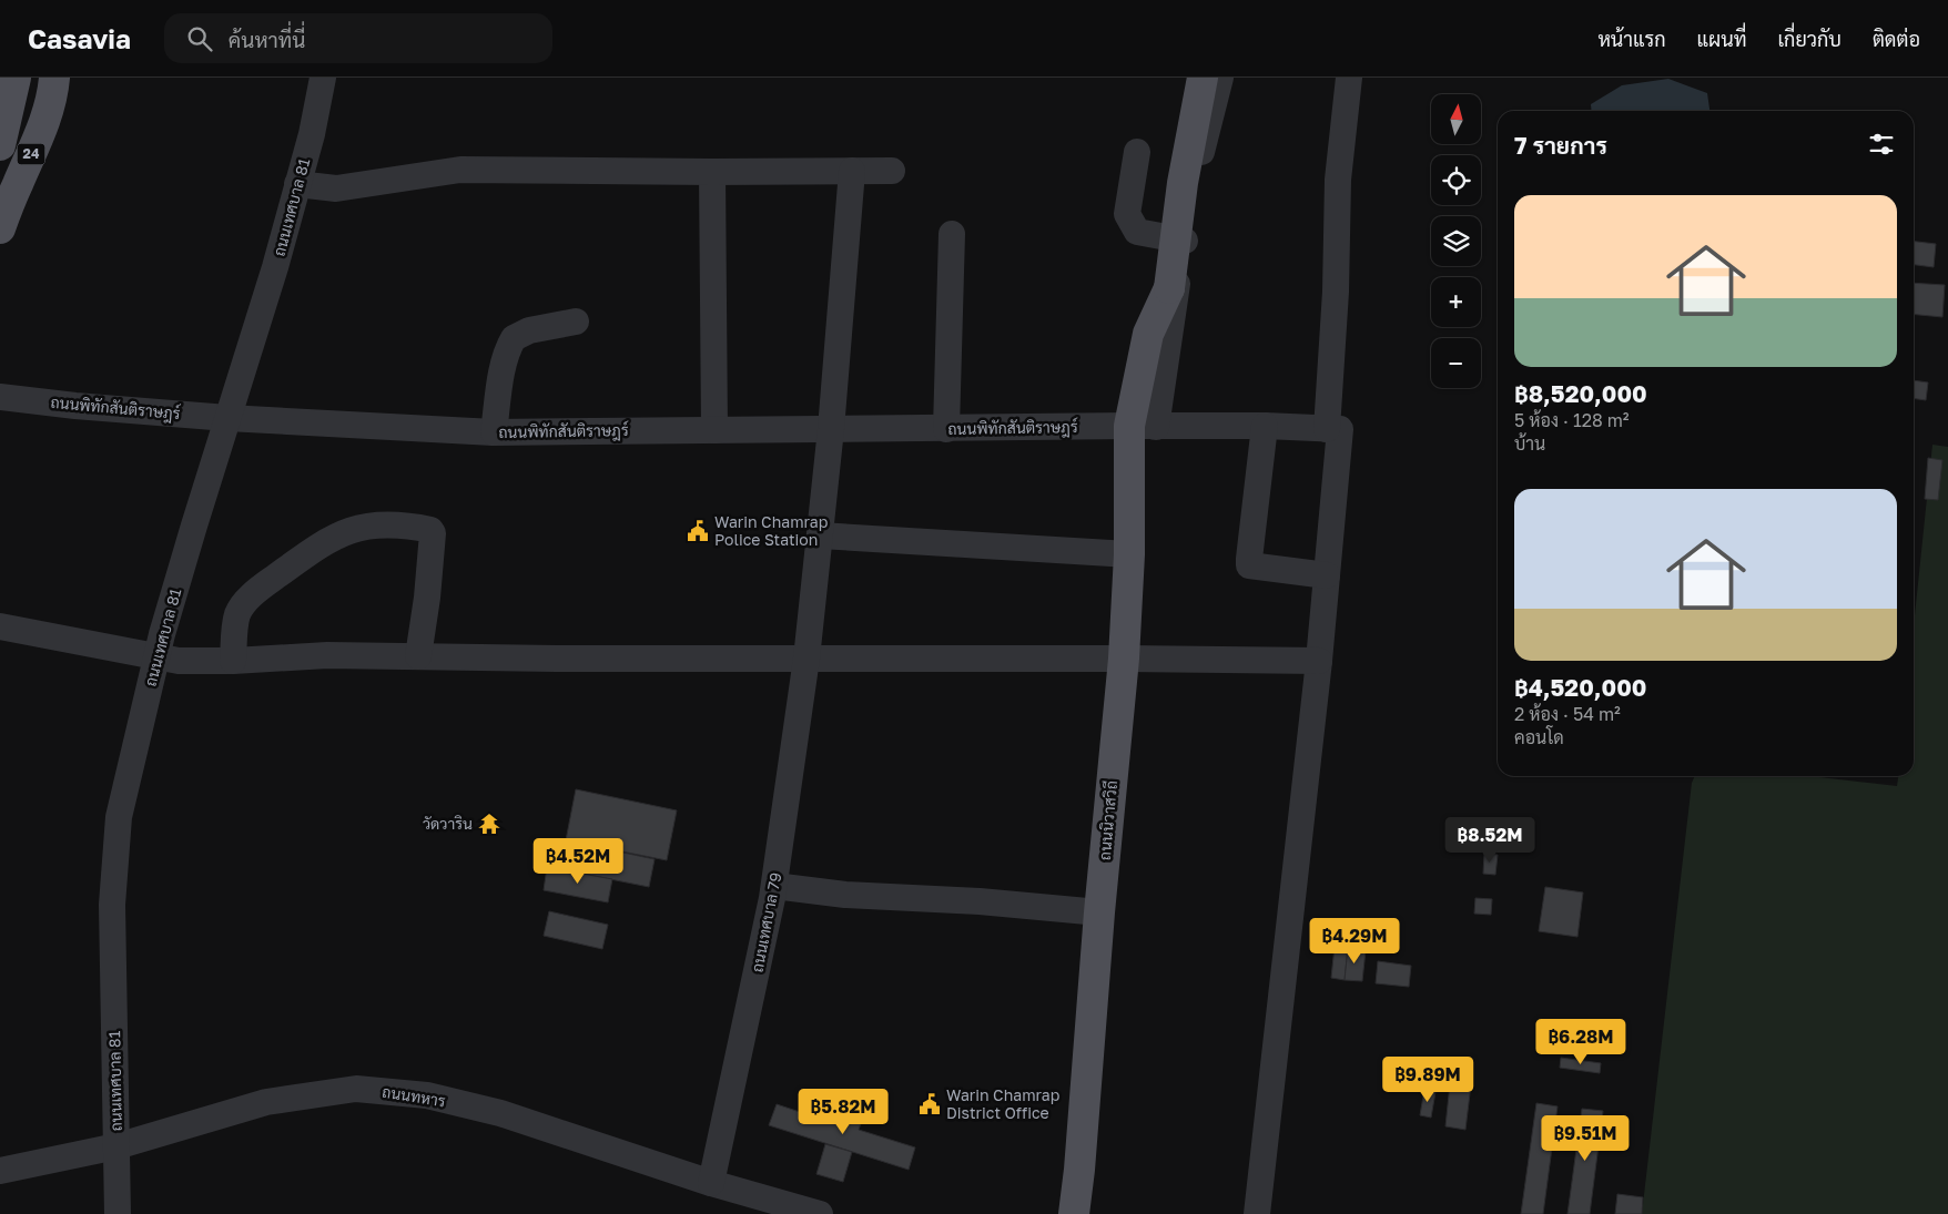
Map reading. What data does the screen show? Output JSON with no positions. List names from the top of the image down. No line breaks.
{"streets":{"main road":["24","ถนนนิวาสวิถี"],"street":["ถนนเทศบาล 81","ถนนพิทักสันติราษฎร์","ถนนเทศบาล 79","ถนนทหาร"]},"crossings":[["ถนนเทศบาล 81","ถนนพิทักสันติราษฎร์"],["ถนนเทศบาล 81","ถนนทหาร"],["ถนนพิทักสันติราษฎร์","ถนนนิวาสวิถี"],["ถนนพิทักสันติราษฎร์","ถนนเทศบาล 79"],["ถนนเทศบาล 79","ถนนทหาร"]],"places":{"public building":["Warin Chamrap Police Station","Warin Chamrap District Office"],"temple":["วัดวาริน"]},"north":"top","page":{"header":"Casavia","search":"ค้นหาที่นี่","nav":["หน้าแรก","แผนที่","เกี่ยวกับ","ติดต่อ"],"map_buttons":["+","−"],"heading":"7 รายการ","list":[{"name":"฿8,520,000","note":"5 ห้อง · 128 m² · บ้าน"},{"name":"฿4,520,000","note":"2 ห้อง · 54 m² · คอนโด"}],"price":["฿8.52M","฿4.52M","฿4.29M","฿6.28M","฿9.89M","฿5.82M","฿9.51M"]}}
